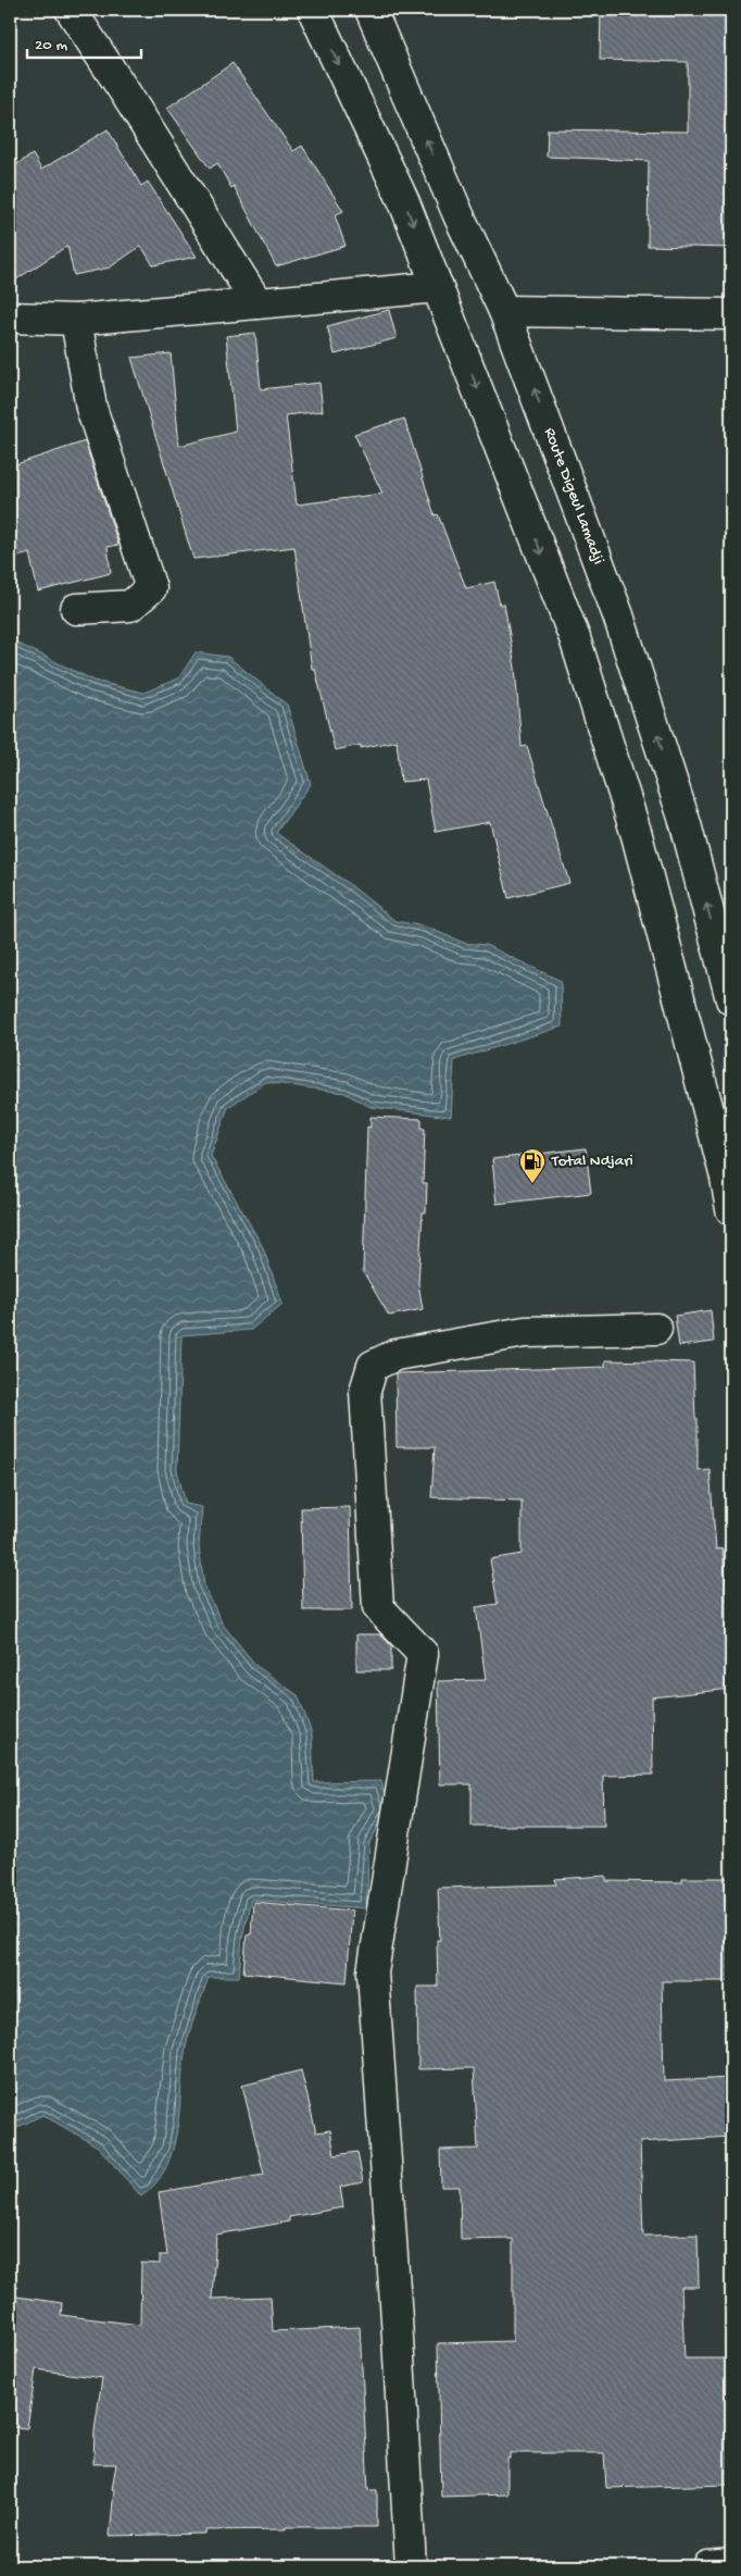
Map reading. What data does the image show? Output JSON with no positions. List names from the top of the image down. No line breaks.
{"streets":{"street":["Route Digeul Lamadji"]},"places":{"fuel station":["Total Ndjari"]},"scale_bar":"20 m"}
